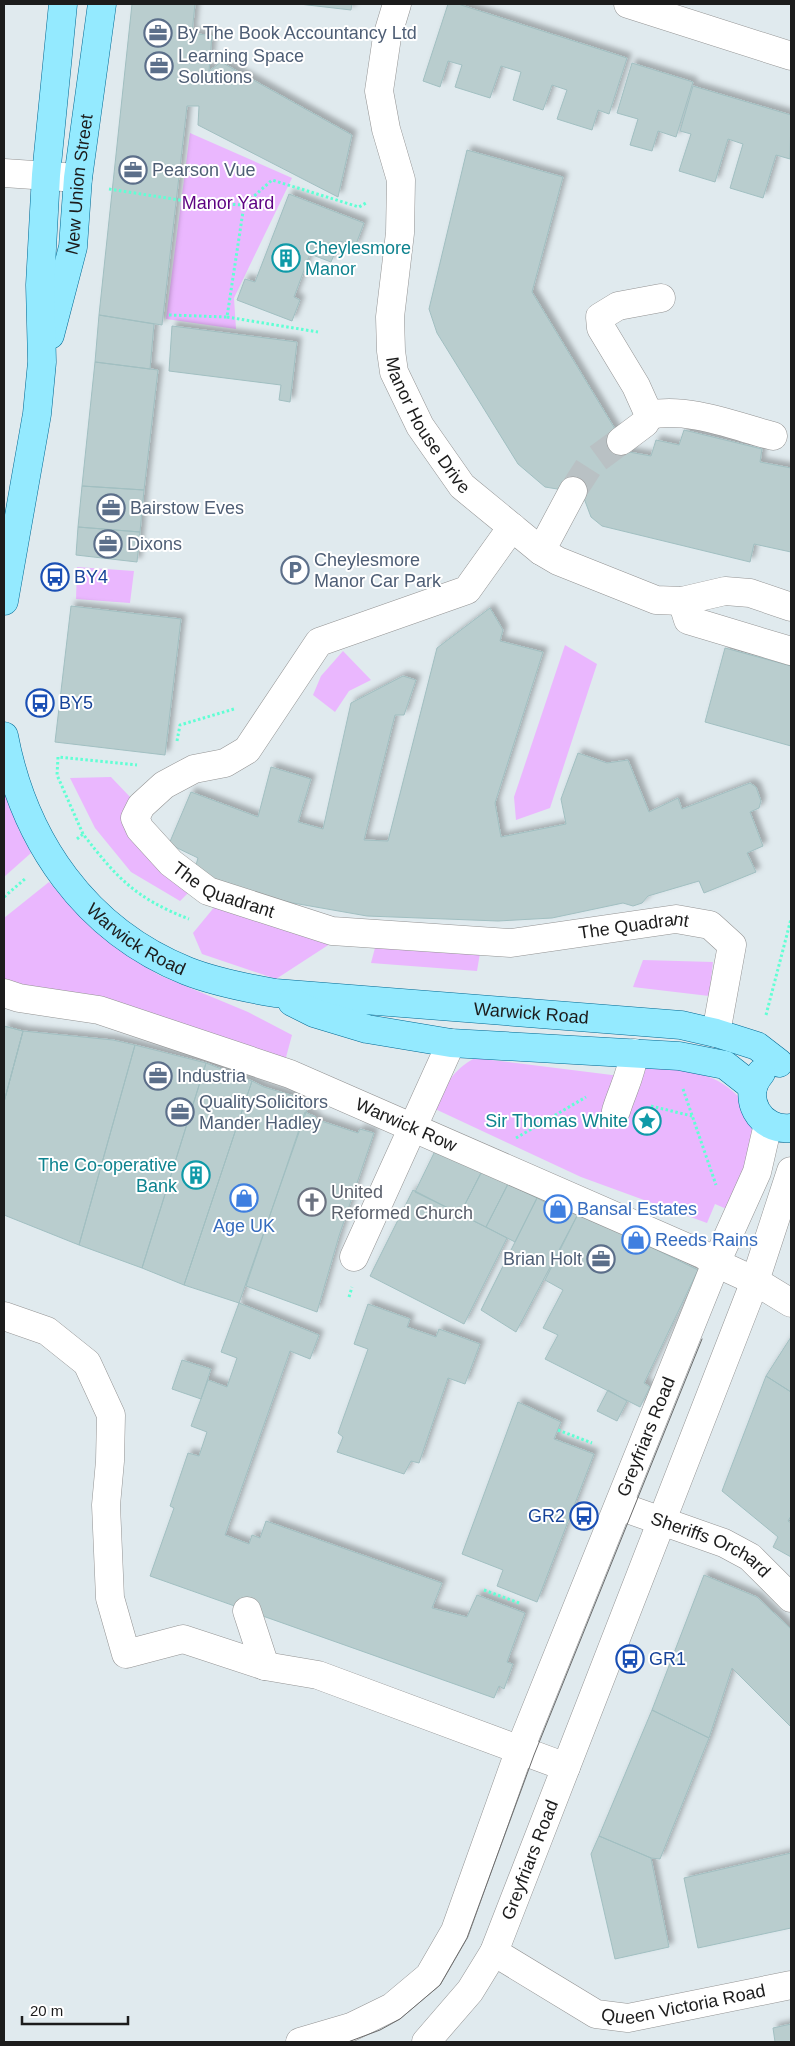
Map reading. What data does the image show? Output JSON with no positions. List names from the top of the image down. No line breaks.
{"streets":{"main road":["New Union Street","Warwick Road"],"street":["Manor House Drive","The Quadrant","Warwick Row","Greyfriars Road","Sheriffs Orchard","Queen Victoria Road"]},"crossings":[["Manor House Drive","The Quadrant"],["The Quadrant","Warwick Road"],["Warwick Row","Greyfriars Road"],["Greyfriars Road","Sheriffs Orchard"],["Greyfriars Road","Queen Victoria Road"]],"parks":["Manor Yard"],"places":{"office":["By The Book Accountancy Ltd","Learning Space Solutions","Pearson Vue","Bairstow Eves","Dixons","Industria","QualitySolicitors Mander Hadley","Brian Holt"],"building":["Cheylesmore Manor","The Co-operative Bank"],"parking":["Cheylesmore Manor Car Park"],"bus stop":["BY4","BY5","GR2","GR1"],"place":["Sir Thomas White"],"shop":["Age UK","Bansal Estates","Reeds Rains"],"church":["United Reformed Church"]},"scale_bar":"20 m"}
